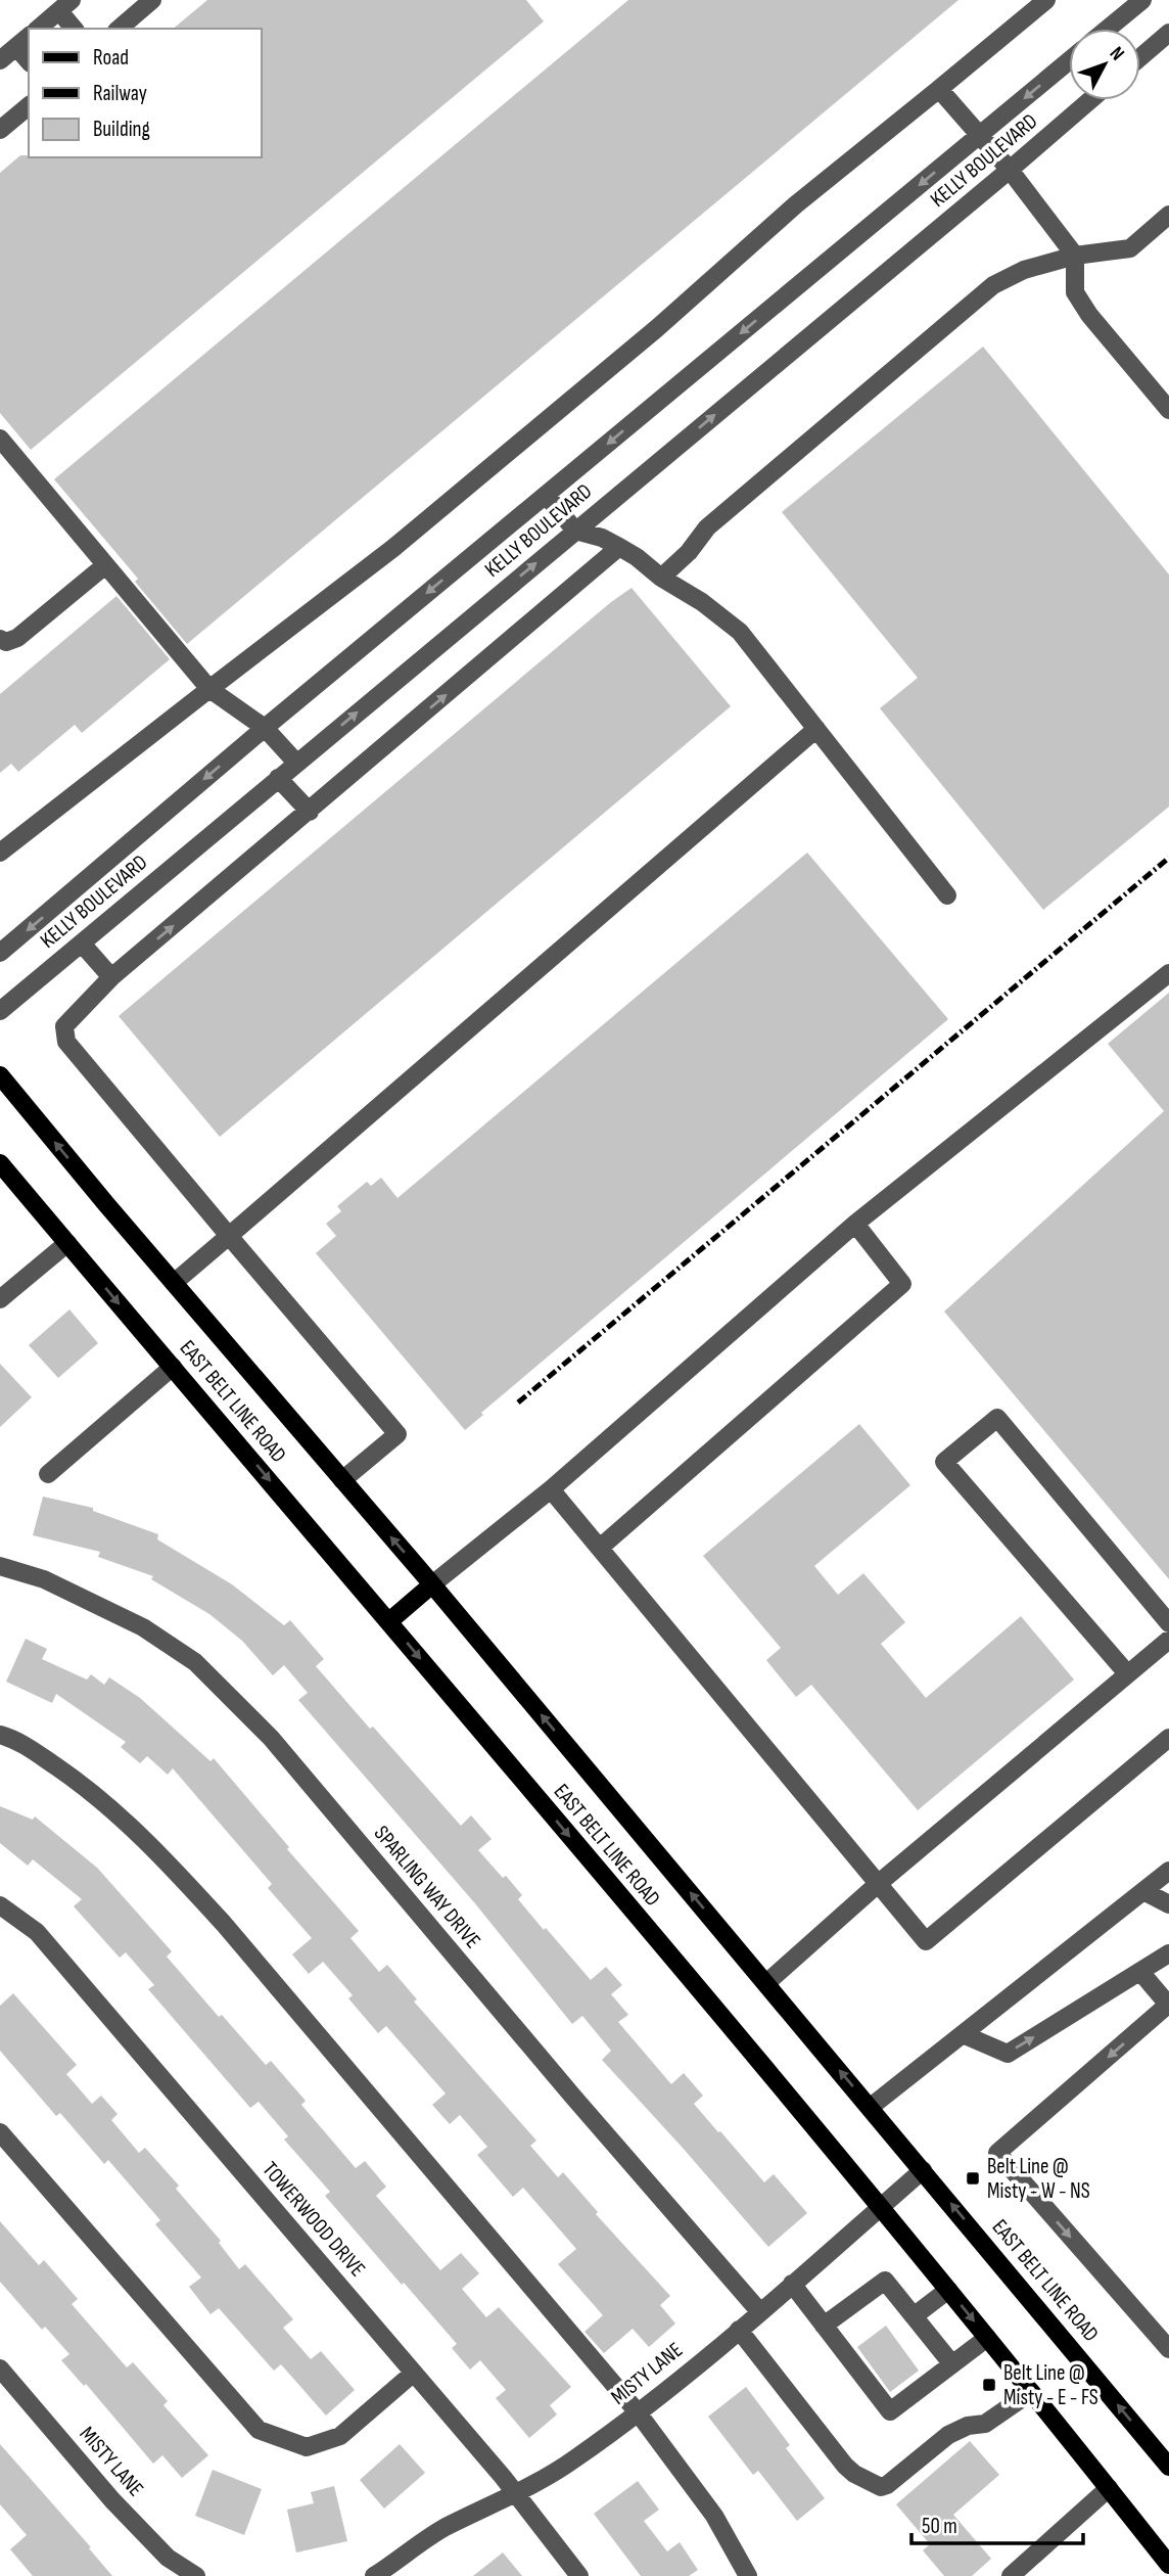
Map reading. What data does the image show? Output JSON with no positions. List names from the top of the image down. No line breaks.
{"streets":{"main road":["EAST BELT LINE ROAD"],"street":["KELLY BOULEVARD","SPARLING WAY DRIVE","TOWERWOOD DRIVE","MISTY LANE"]},"crossings":[["EAST BELT LINE ROAD","MISTY LANE"],["SPARLING WAY DRIVE","MISTY LANE"],["TOWERWOOD DRIVE","MISTY LANE"]],"places":{"transit":["Belt Line @ Misty - W - NS","Belt Line @ Misty - E - FS"]},"legend":["Road","Railway","Building"],"scale_bar":"50 m","north":"top right"}
